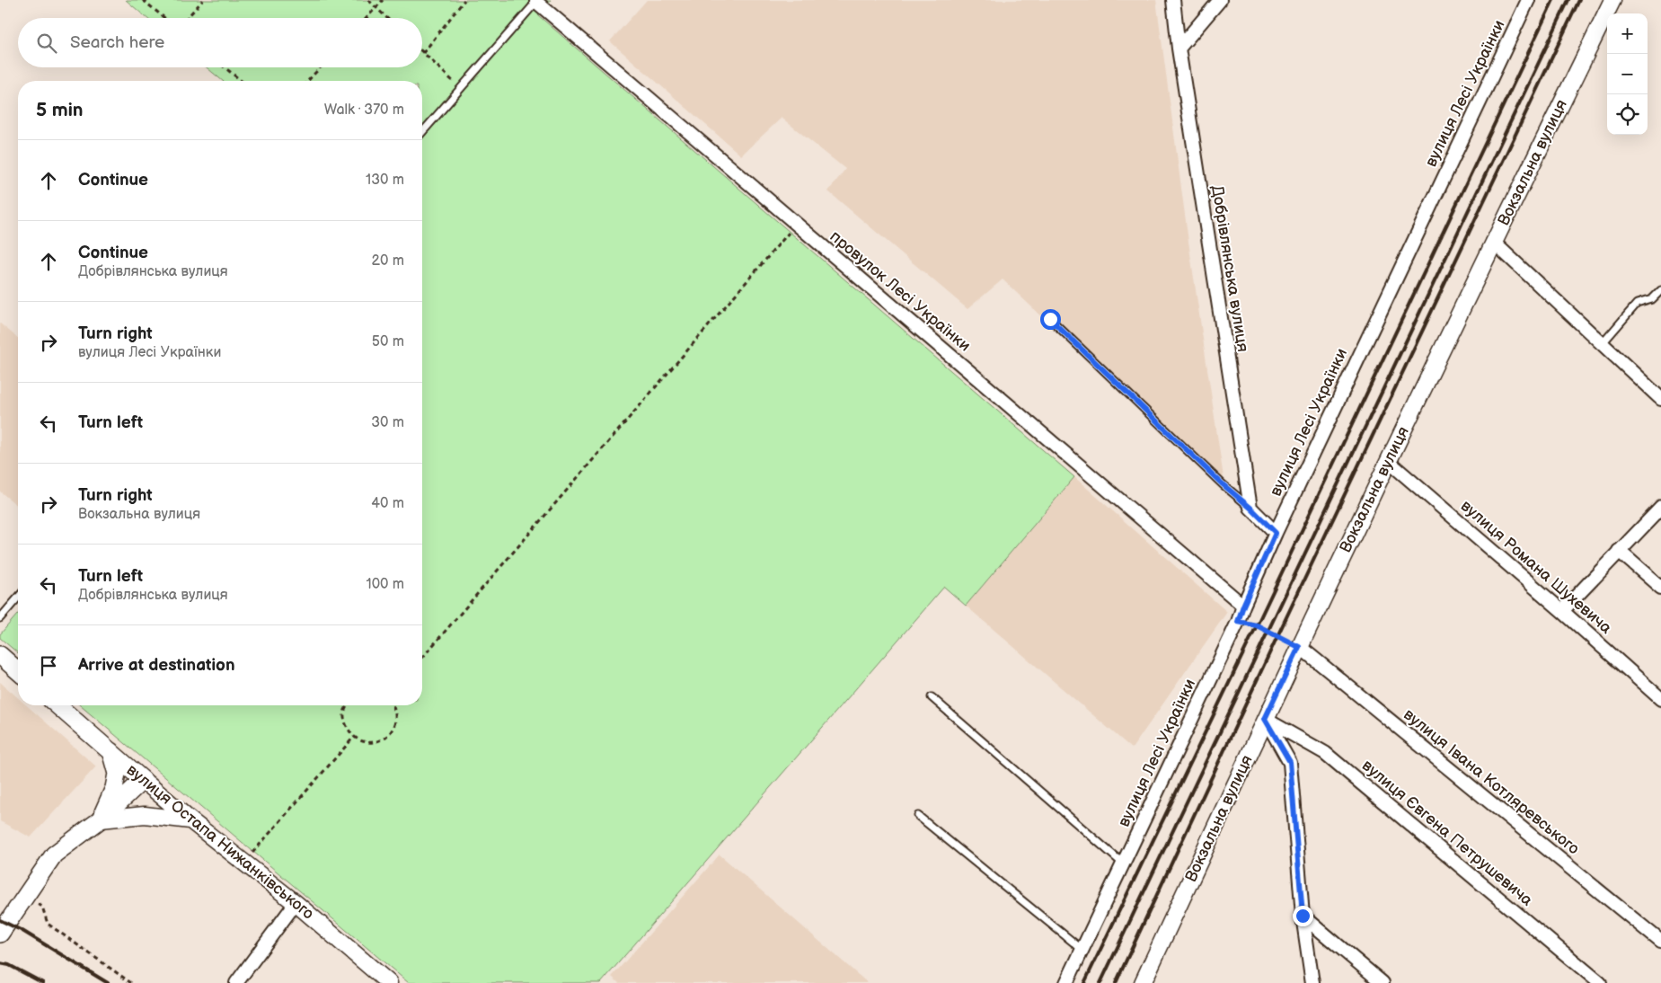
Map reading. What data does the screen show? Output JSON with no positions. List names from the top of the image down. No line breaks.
{"streets":{"main road":["вулиця Остапа Нижанківського"],"street":["вулиця Лесі Українки","Вокзальна вулиця","Добрівлянська вулиця","провулок Лесі Українки","вулиця Романа Шухевича","вулиця Івана Котляревського","вулиця Євгена Петрушевича"]},"crossings":[["вулиця Лесі Українки","провулок Лесі Українки"],["Вокзальна вулиця","вулиця Романа Шухевича"],["Вокзальна вулиця","вулиця Івана Котляревського"],["Вокзальна вулиця","вулиця Євгена Петрушевича"]],"page":{"map_buttons":["+","−"],"search":"Search here","heading":["5 min","Walk · 370 m"],"list":[["Continue","130 m"],["Continue","Добрівлянська вулиця","20 m"],["Turn right","вулиця Лесі Українки","50 m"],["Turn left","30 m"],["Turn right","Вокзальна вулиця","40 m"],["Turn left","Добрівлянська вулиця","100 m"],"Arrive at destination"]}}
